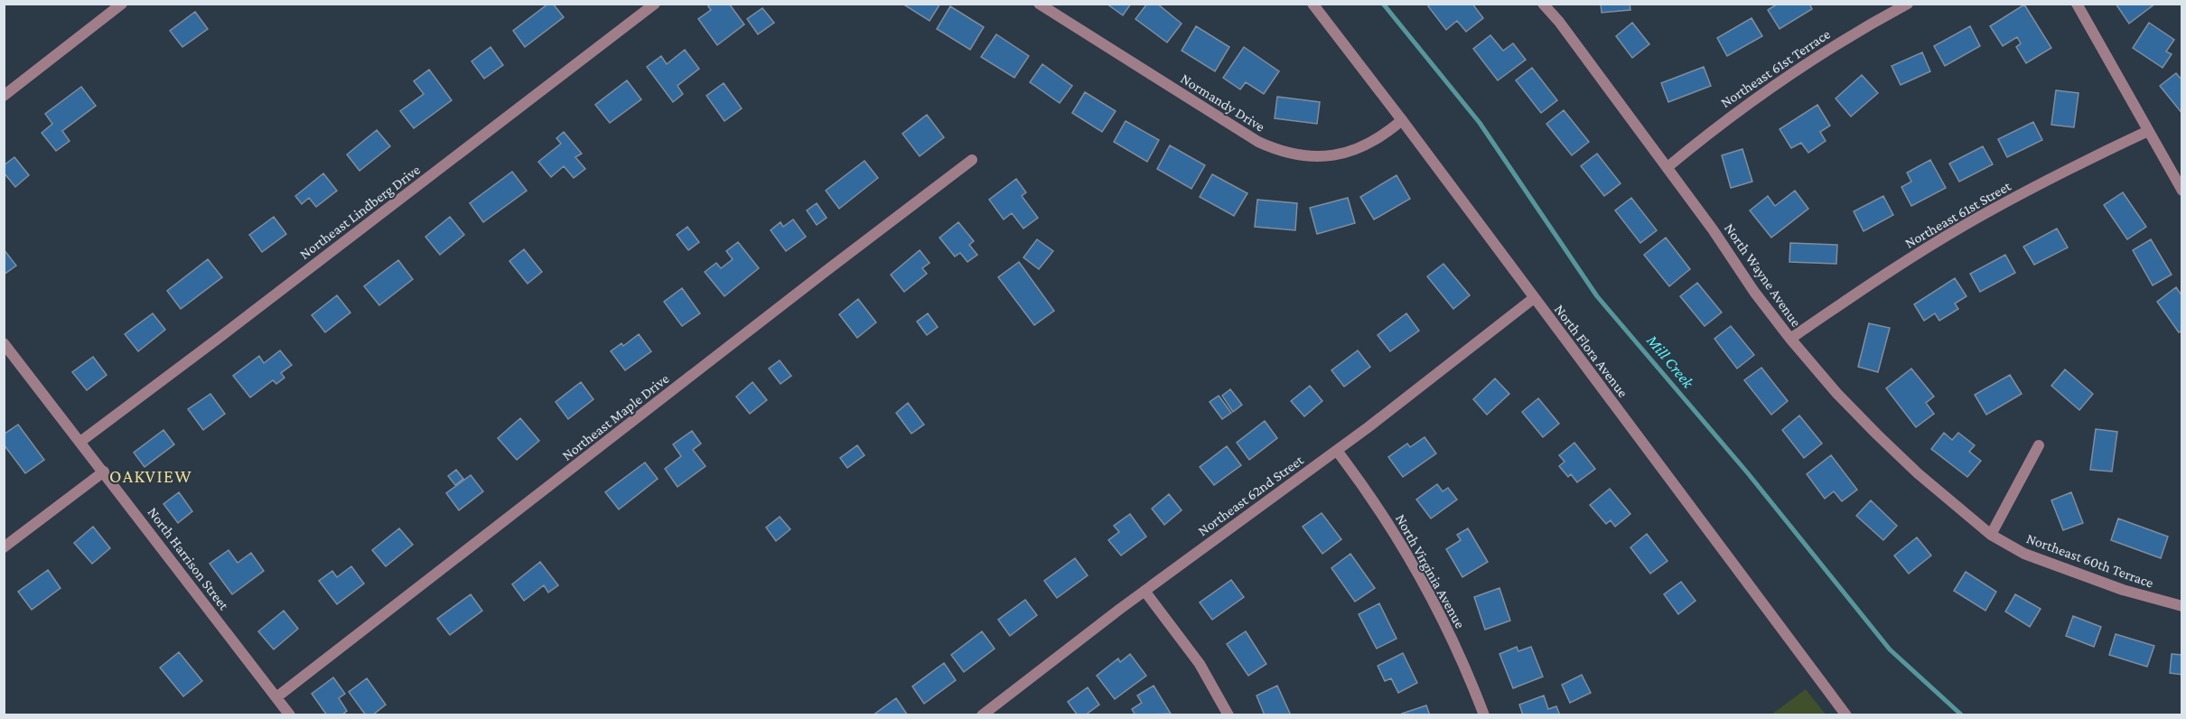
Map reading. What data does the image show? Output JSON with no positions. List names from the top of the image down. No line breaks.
{"streets":{"street":["Northeast 61st Terrace","Normandy Drive","Northeast Lindberg Drive","Northeast 61st Street","North Wayne Avenue","North Flora Avenue","Northeast Maple Drive","Northeast 62nd Street","North Harrison Street","Northeast 60th Terrace","North Virginia Avenue"]},"crossings":[["Northeast 61st Terrace","North Wayne Avenue"],["Normandy Drive","North Flora Avenue"],["Northeast Lindberg Drive","North Harrison Street"],["Northeast 61st Street","North Wayne Avenue"],["North Wayne Avenue","Northeast 60th Terrace"],["North Flora Avenue","Northeast 62nd Street"],["Northeast Maple Drive","North Harrison Street"],["Northeast 62nd Street","North Virginia Avenue"]],"districts":["OAKVIEW"],"water":["Mill Creek"]}
